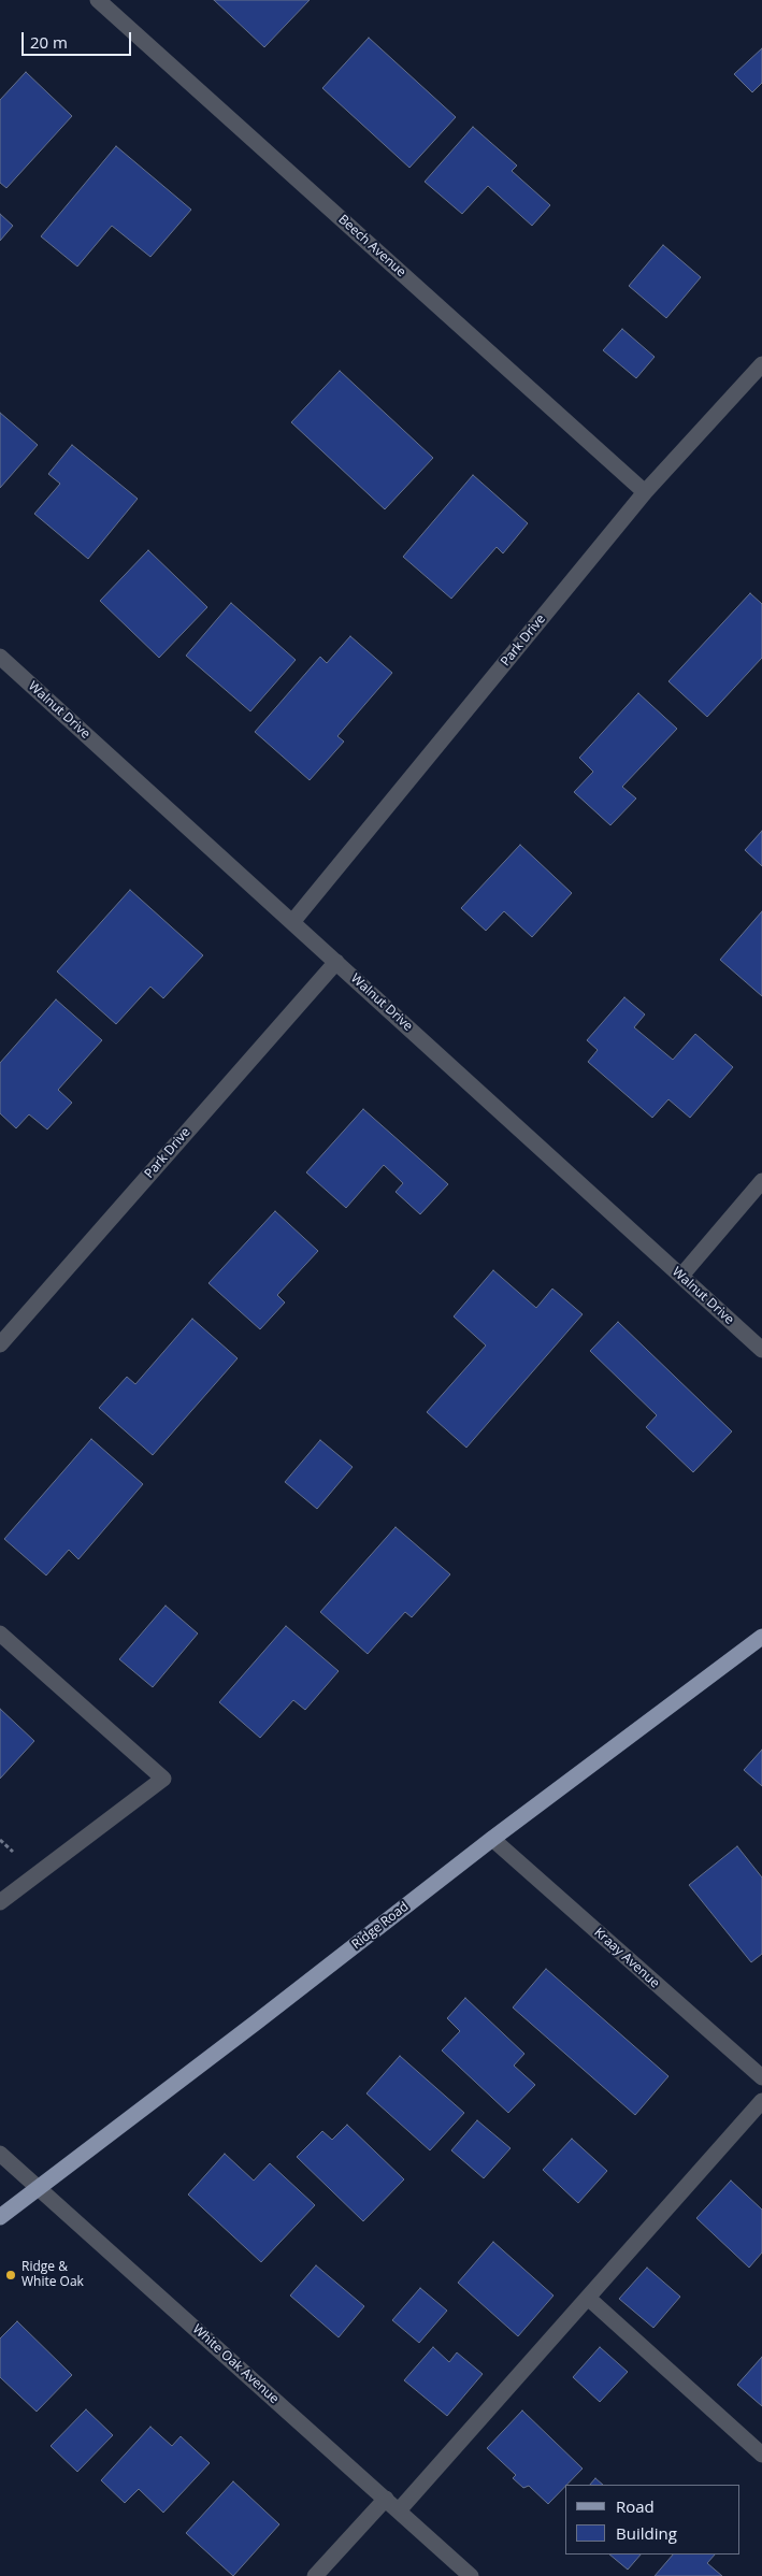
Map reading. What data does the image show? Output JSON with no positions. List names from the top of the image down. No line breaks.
{"streets":{"main road":["Ridge Road"],"street":["Beech Avenue","Park Drive","Walnut Drive","Kraay Avenue","White Oak Avenue"]},"crossings":[["Beech Avenue","Park Drive"],["Park Drive","Walnut Drive"],["Ridge Road","Kraay Avenue"],["Ridge Road","White Oak Avenue"]],"places":["Ridge & White Oak"],"legend":["Road","Building"],"scale_bar":"20 m"}
